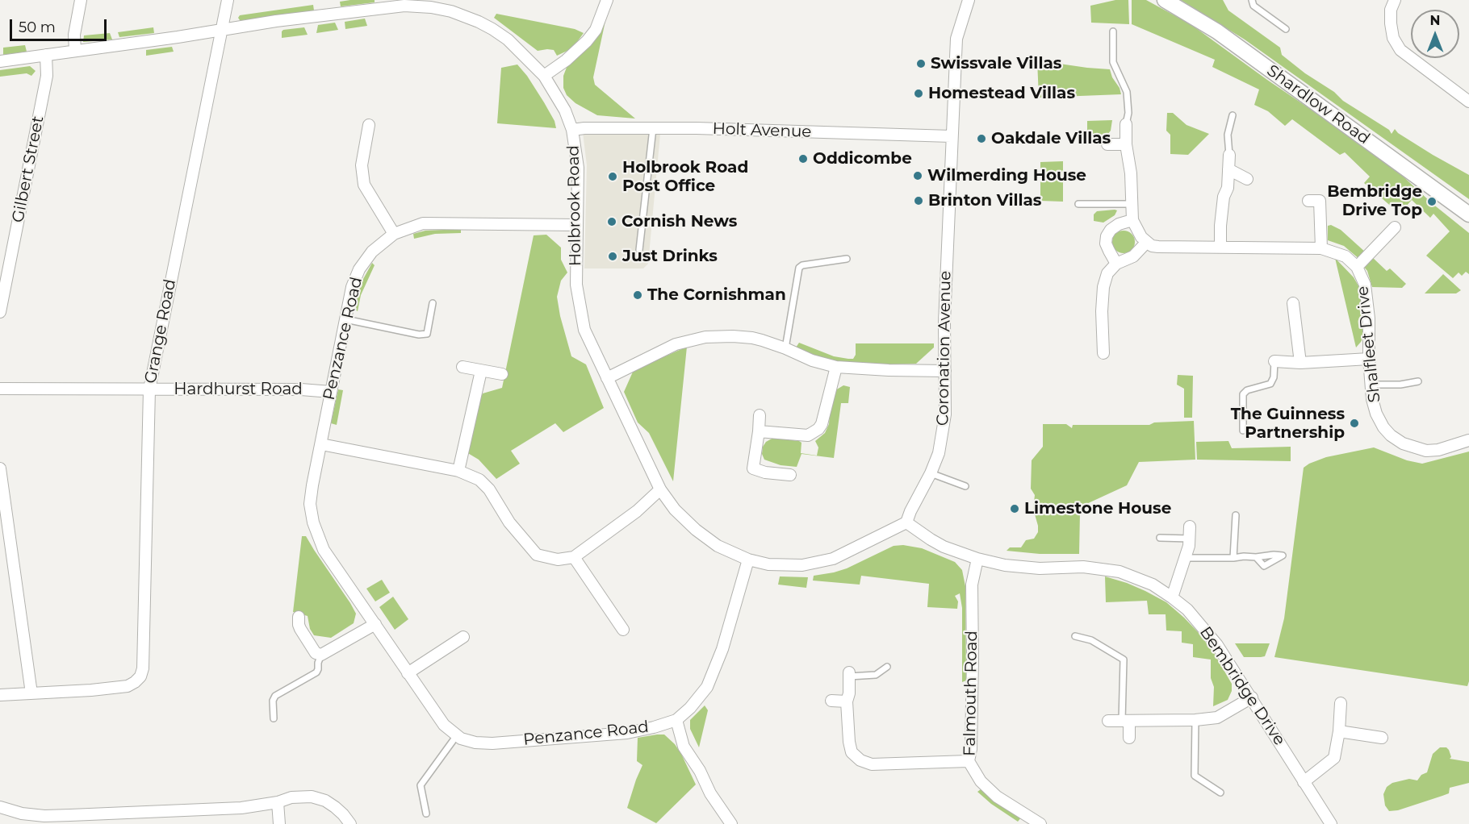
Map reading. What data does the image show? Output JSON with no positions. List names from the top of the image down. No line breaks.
{"streets":{"street":["Shardlow Road","Holt Avenue","Gilbert Street","Holbrook Road","Grange Road","Penzance Road","Shalfleet Drive","Coronation Avenue","Hardhurst Road","Bembridge Drive","Falmouth Road"]},"crossings":[["Holt Avenue","Holbrook Road"],["Holt Avenue","Coronation Avenue"],["Gilbert Street","Holbrook Road"],["Holbrook Road","Grange Road"],["Holbrook Road","Penzance Road"],["Grange Road","Hardhurst Road"],["Penzance Road","Hardhurst Road"],["Coronation Avenue","Bembridge Drive"],["Bembridge Drive","Falmouth Road"]],"places":["Swissvale Villas","Homestead Villas","Oakdale Villas","Oddicombe","Wilmerding House","Holbrook Road Post Office","Brinton Villas","Bembridge Drive Top","Cornish News","Just Drinks","The Cornishman","The Guinness Partnership","Limestone House"],"scale_bar":"50 m","north":"top"}
